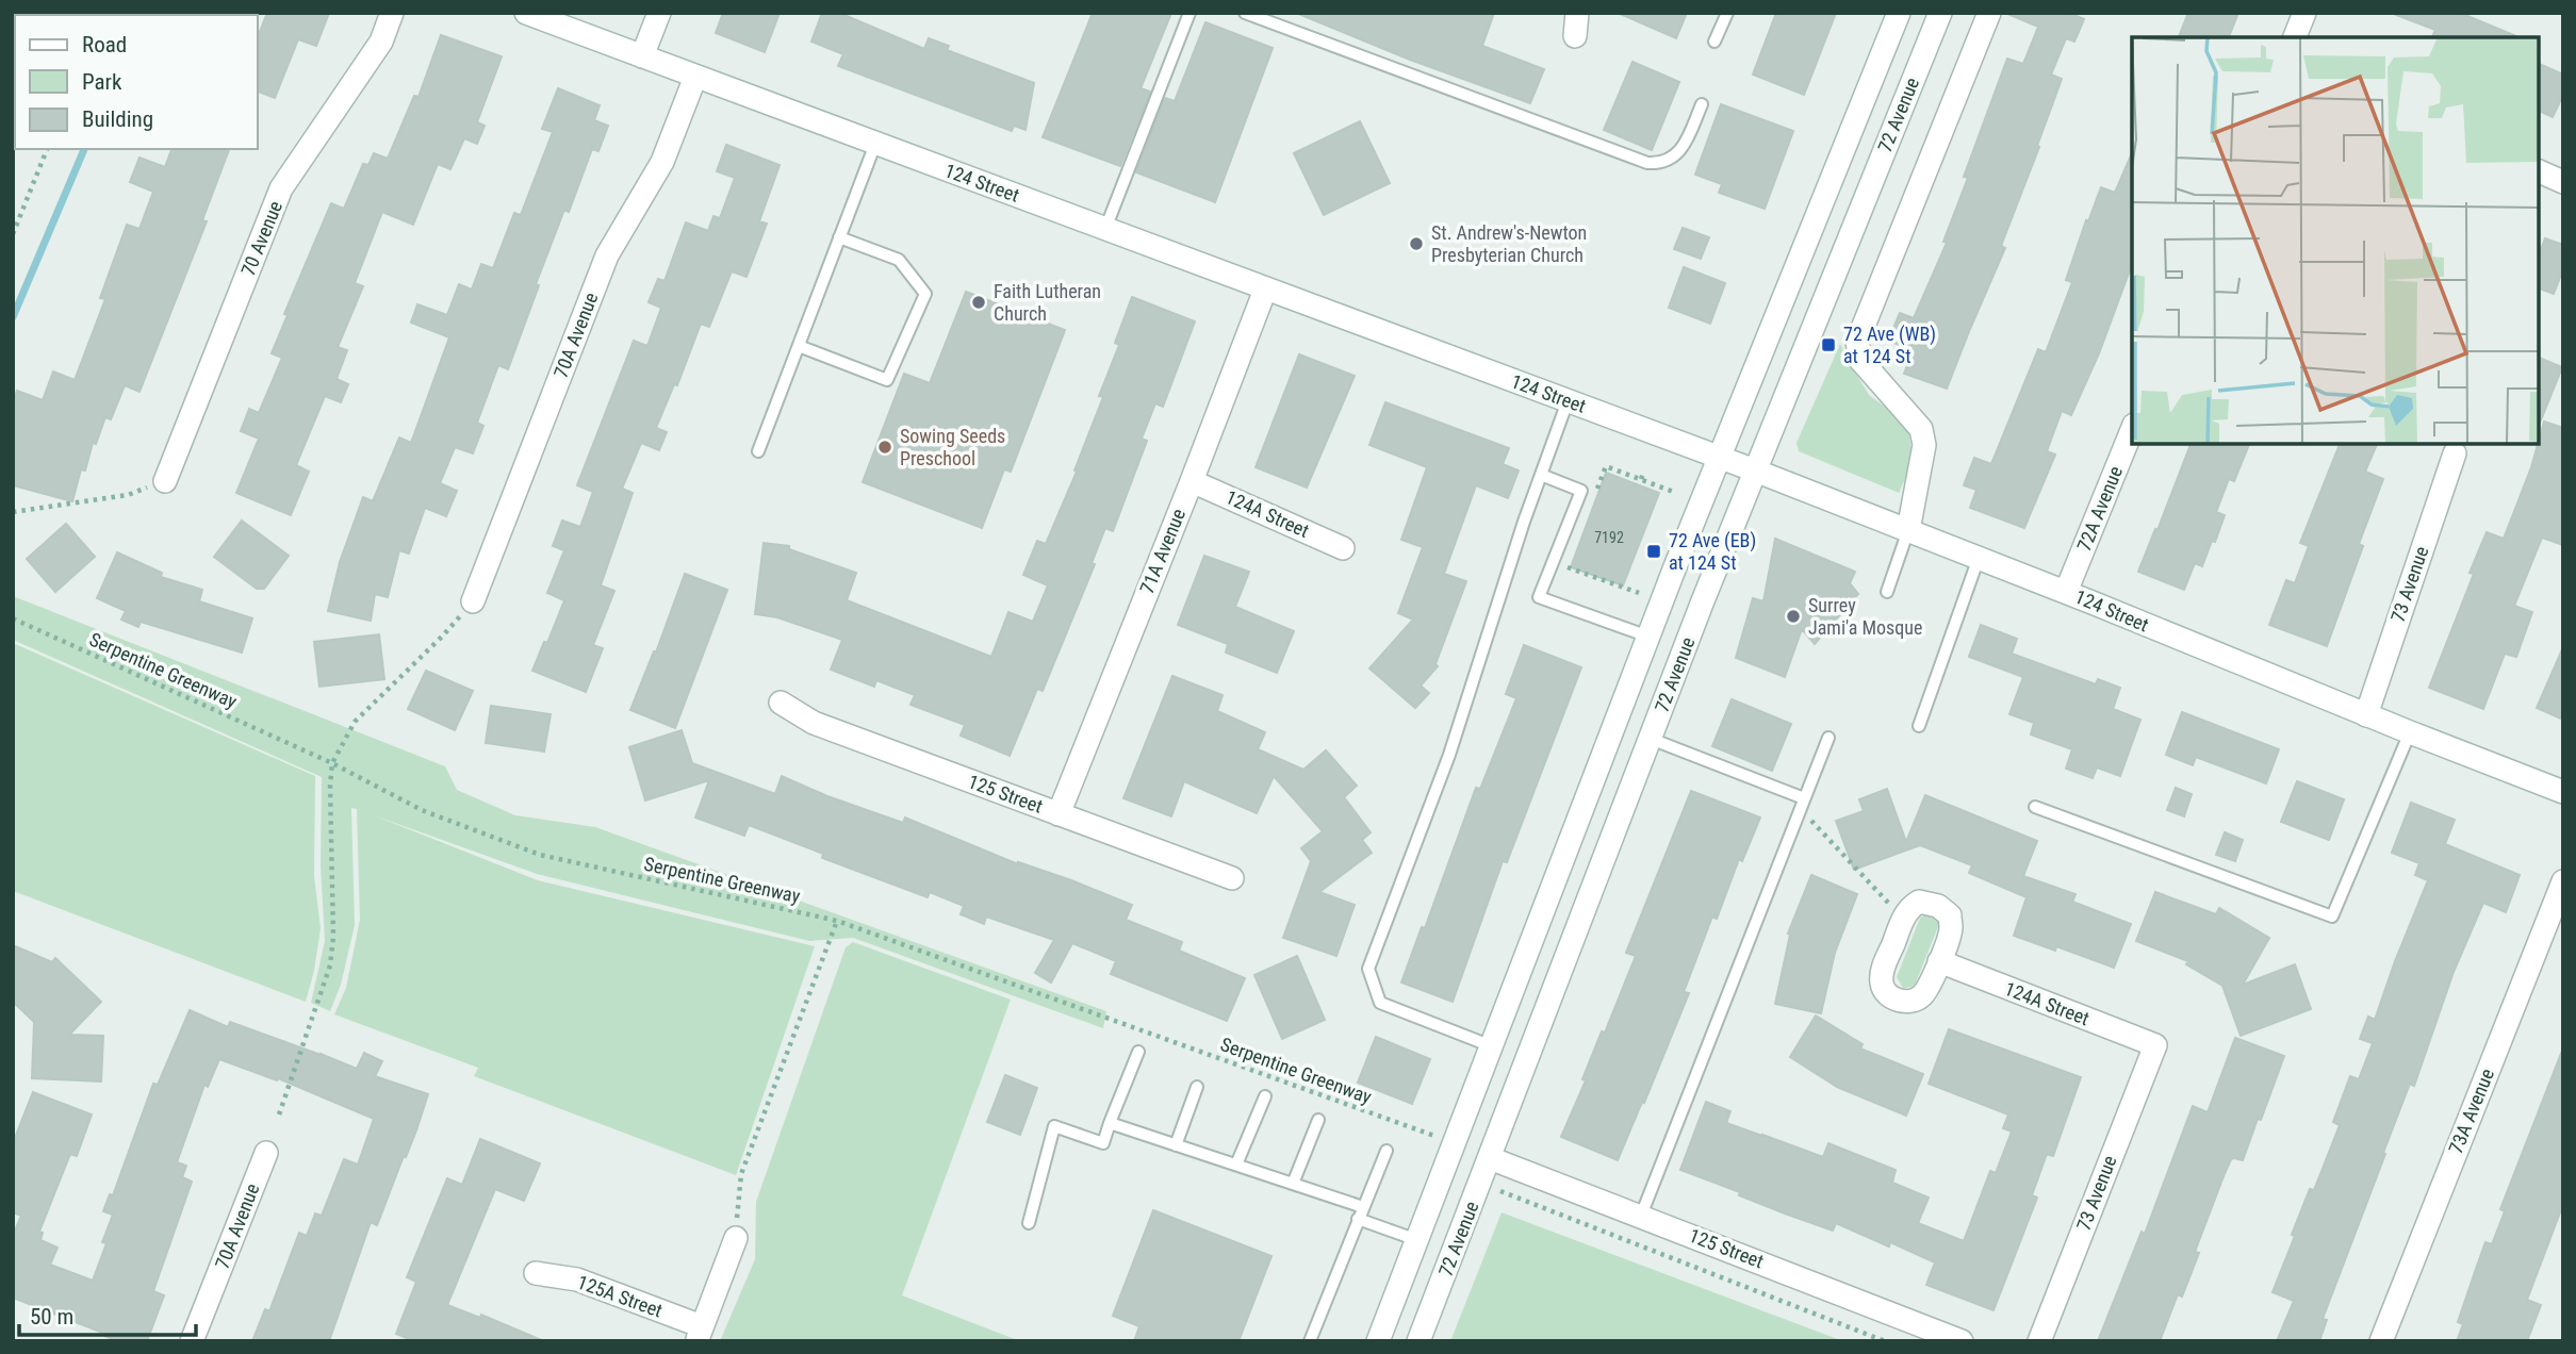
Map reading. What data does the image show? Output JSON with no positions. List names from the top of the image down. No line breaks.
{"streets":{"street":["72 Avenue","124 Street","70 Avenue","70A Avenue","72A Avenue","124A Street","71A Avenue","73 Avenue","125 Street","73A Avenue","125A Street"],"path":["Serpentine Greenway"]},"crossings":[["72 Avenue","124 Street"],["72 Avenue","125 Street"],["124 Street","70A Avenue"],["124 Street","72A Avenue"],["124 Street","71A Avenue"],["124 Street","73 Avenue"],["124A Street","71A Avenue"],["124A Street","73 Avenue"],["71A Avenue","125 Street"]],"places":{"other":["St. Andrew's-Newton Presbyterian Church","Faith Lutheran Church","Sowing Seeds Preschool","Surrey Jami'a Mosque"],"transit":["72 Ave (WB) at 124 St","72 Ave (EB) at 124 St"]},"house_numbers":["7192"],"legend":["Road","Park","Building"],"scale_bar":"50 m"}
